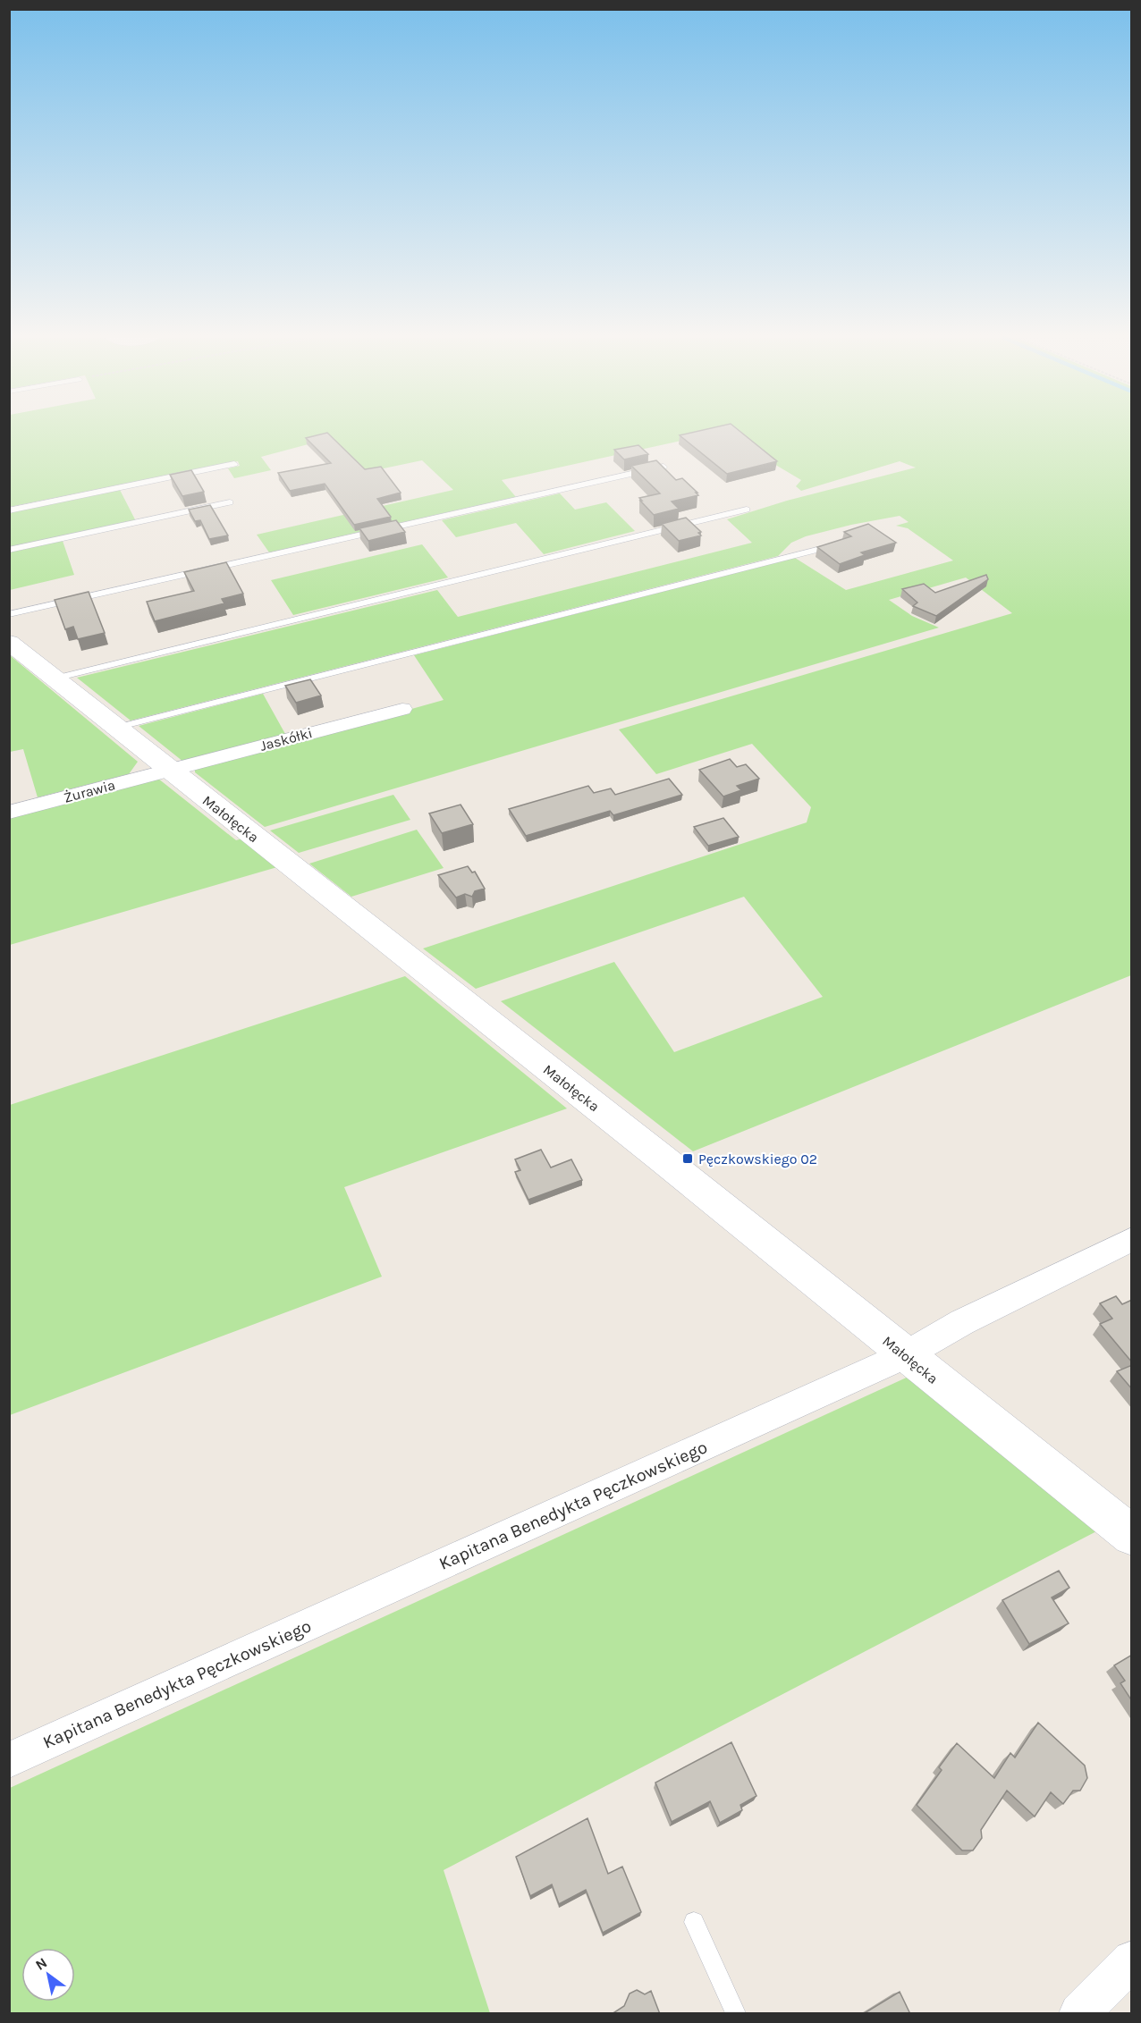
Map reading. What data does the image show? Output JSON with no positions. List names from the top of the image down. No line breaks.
{"streets":{"street":["Jaskółki","Żurawia","Małołęcka","Kapitana Benedykta Pęczkowskiego"]},"crossings":[["Jaskółki","Żurawia"],["Jaskółki","Małołęcka"],["Żurawia","Małołęcka"],["Małołęcka","Kapitana Benedykta Pęczkowskiego"]],"places":{"transit":["Pęczkowskiego 02"]},"north":"top left"}
